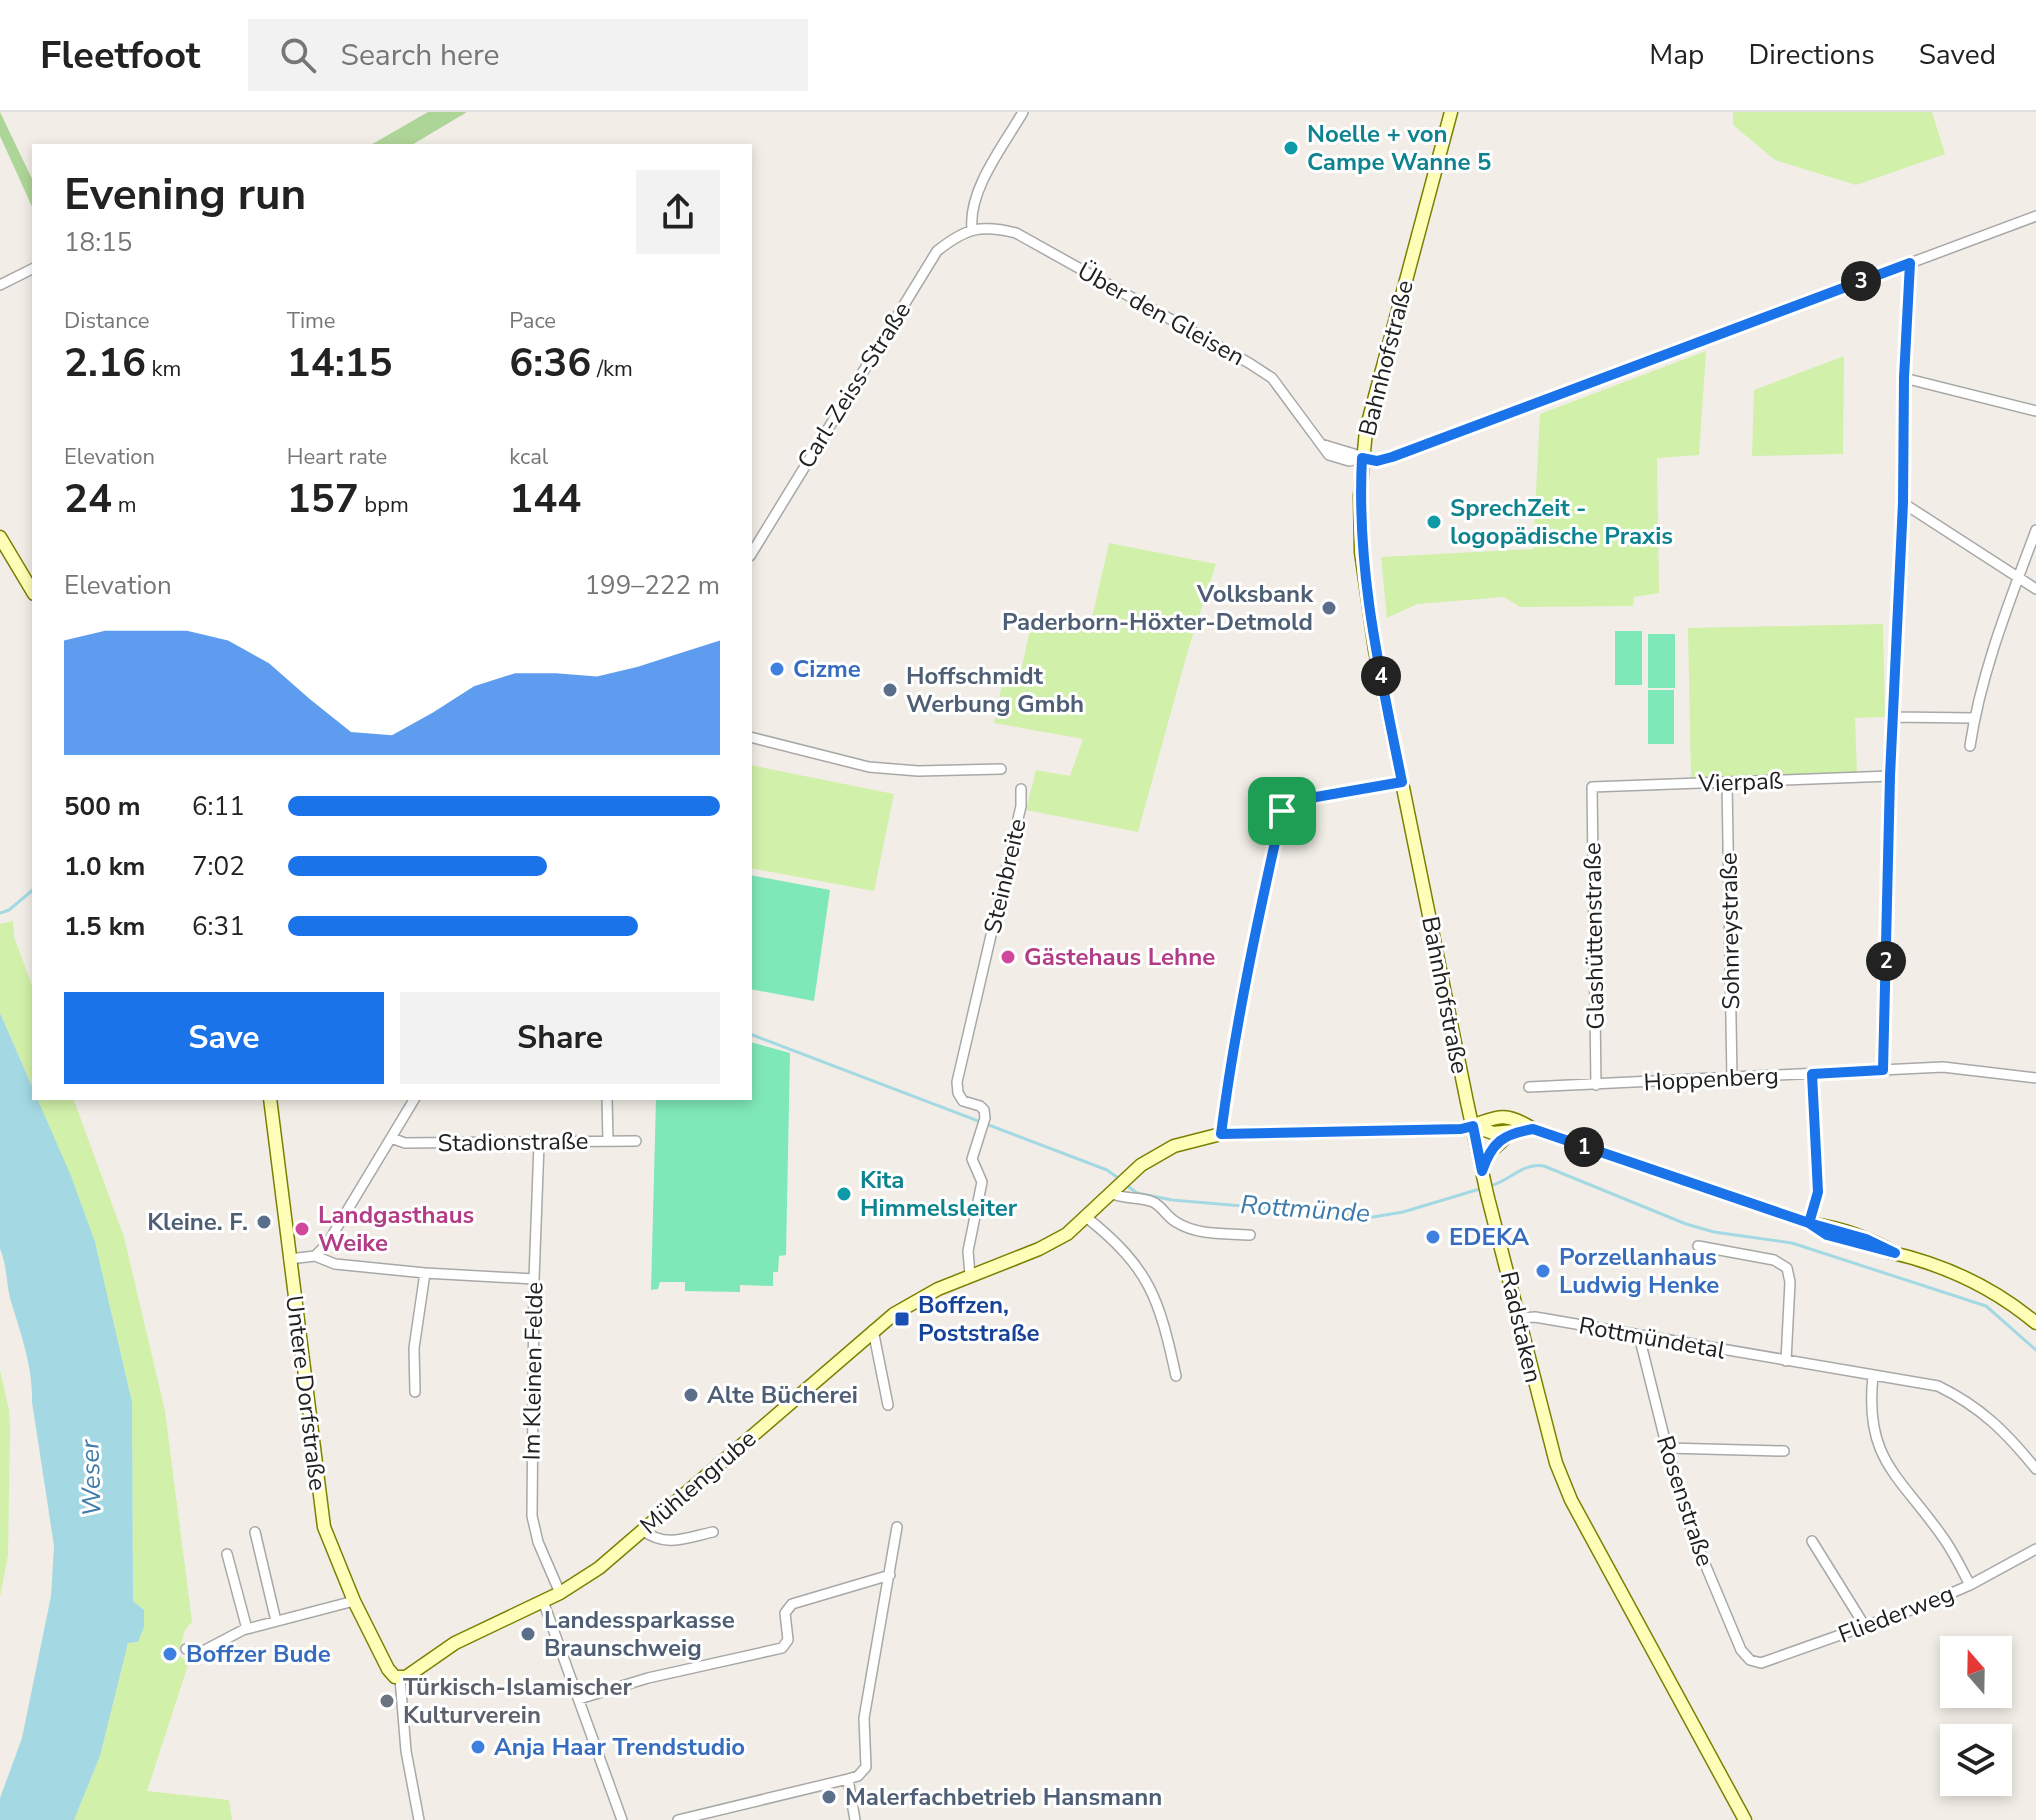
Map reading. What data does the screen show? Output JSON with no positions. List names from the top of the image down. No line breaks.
{"streets":{"main road":["Bahnhofstraße","Radstaken","Untere Dorfstraße","Mühlengrube"],"street":["Über den Gleisen","Carl-Zeiss-Straße","Vierpaß","Steinbreite","Sohnreystraße","Glashüttenstraße","Hoppenberg","Stadionstraße","Rottmündetal","Im Kleinen Felde","Rosenstraße","Fliederweg"]},"crossings":[["Über den Gleisen","Bahnhofstraße"],["Über den Gleisen","Carl-Zeiss-Straße"],["Bahnhofstraße","Radstaken"],["Bahnhofstraße","Mühlengrube"],["Vierpaß","Sohnreystraße"],["Vierpaß","Glashüttenstraße"],["Steinbreite","Mühlengrube"],["Sohnreystraße","Hoppenberg"],["Glashüttenstraße","Hoppenberg"],["Stadionstraße","Im Kleinen Felde"],["Radstaken","Rottmündetal"],["Radstaken","Mühlengrube"],["Rottmündetal","Rosenstraße"],["Im Kleinen Felde","Mühlengrube"],["Untere Dorfstraße","Mühlengrube"],["Rosenstraße","Fliederweg"]],"water":["Rottmünde","Weser"],"places":{"other":["Noelle + von Campe Wanne 5","SprechZeit - logopädische Praxis","Volksbank Paderborn-Höxter-Detmold","Cizme","Hoffschmidt Werbung Gmbh","Gästehaus Lehne","Kita Himmelsleiter","Kleine. F.","Landgasthaus Weike","EDEKA","Porzellanhaus Ludwig Henke","Alte Bücherei","Landessparkasse Braunschweig","Boffzer Bude","Türkisch-Islamischer Kulturverein","Anja Haar Trendstudio","Malerfachbetrieb Hansmann"],"transit":["Boffzen, Poststraße"]},"north":"top","page":{"header":"Fleetfoot","search":"Search here","nav":["Map","Directions","Saved"],"heading":["Evening run","18:15"],"pins":["3","4","2","1"],"stats":[["Distance","2.16 km"],["Time","14:15"],["Pace","6:36 /km"],["Elevation","24 m"],["Heart rate","157 bpm"],["kcal","144"]],"chart":["Elevation","199–222 m"],"list":[{"name":"500 m","note":"6:11"},{"name":"1.0 km","note":"7:02"},{"name":"1.5 km","note":"6:31"}],"buttons":["Save","Share"]}}
